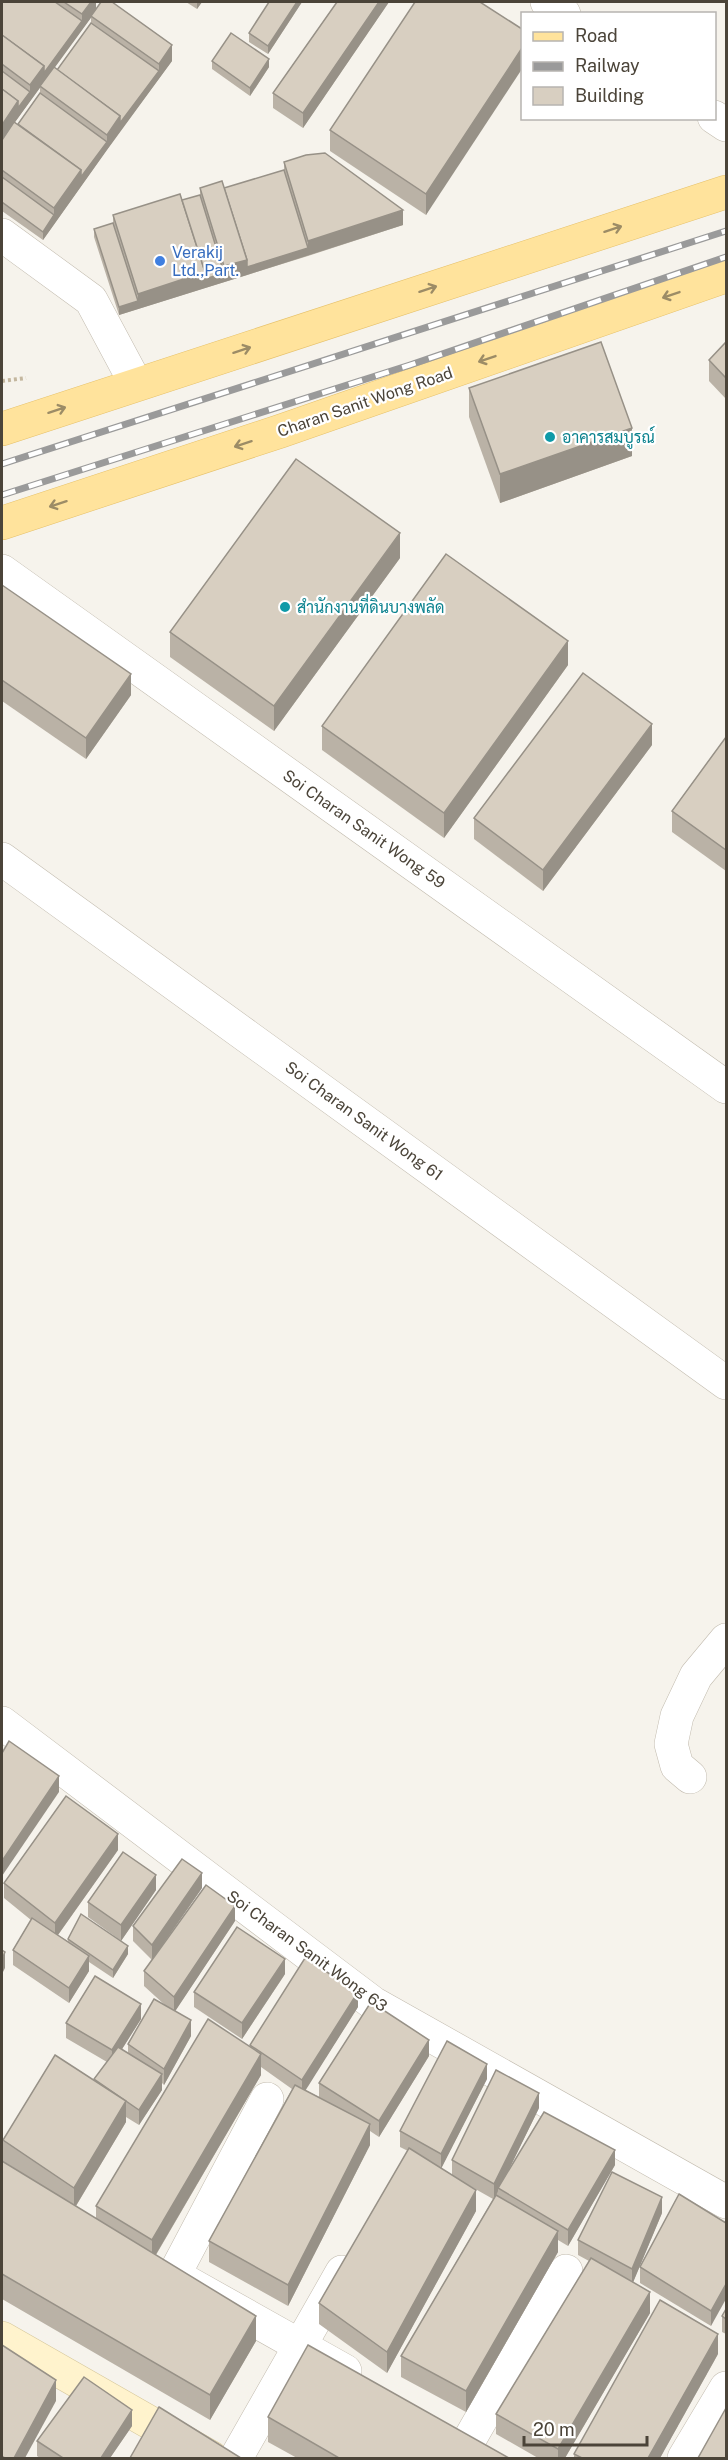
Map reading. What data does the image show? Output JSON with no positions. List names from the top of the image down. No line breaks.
{"streets":{"main road":["Charan Sanit Wong Road"],"street":["Soi Charan Sanit Wong 59","Soi Charan Sanit Wong 61","Soi Charan Sanit Wong 63"]},"places":["Verakij Ltd.,Part.","อาคารสมบูรณ์","สำนักงานที่ดินบางพลัด"],"legend":["Road","Railway","Building"],"scale_bar":"20 m"}
